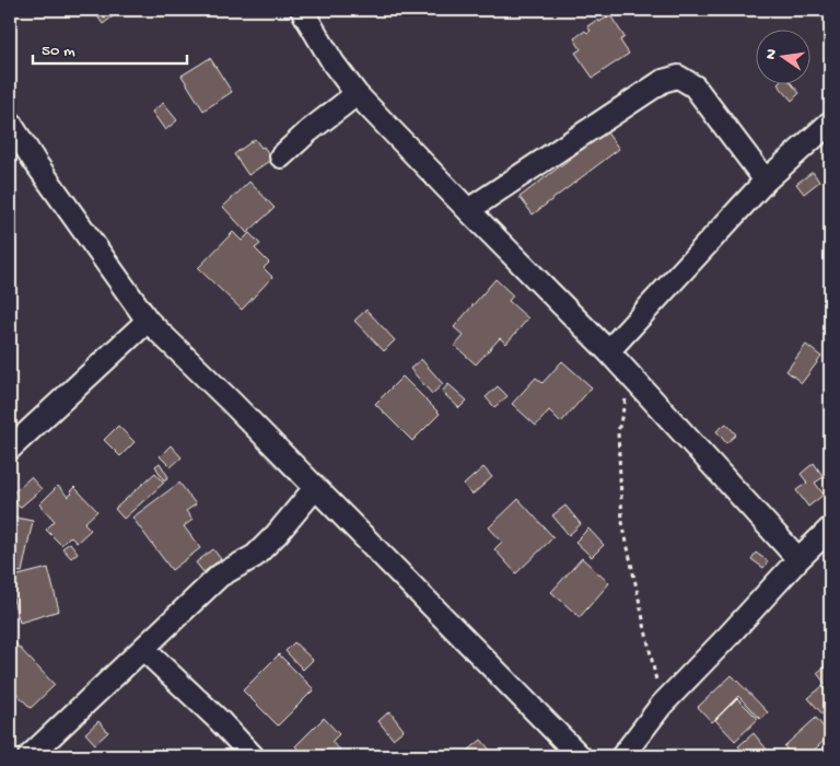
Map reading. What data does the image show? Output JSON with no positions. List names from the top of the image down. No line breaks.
{"scale_bar":"50 m","north":"left"}
